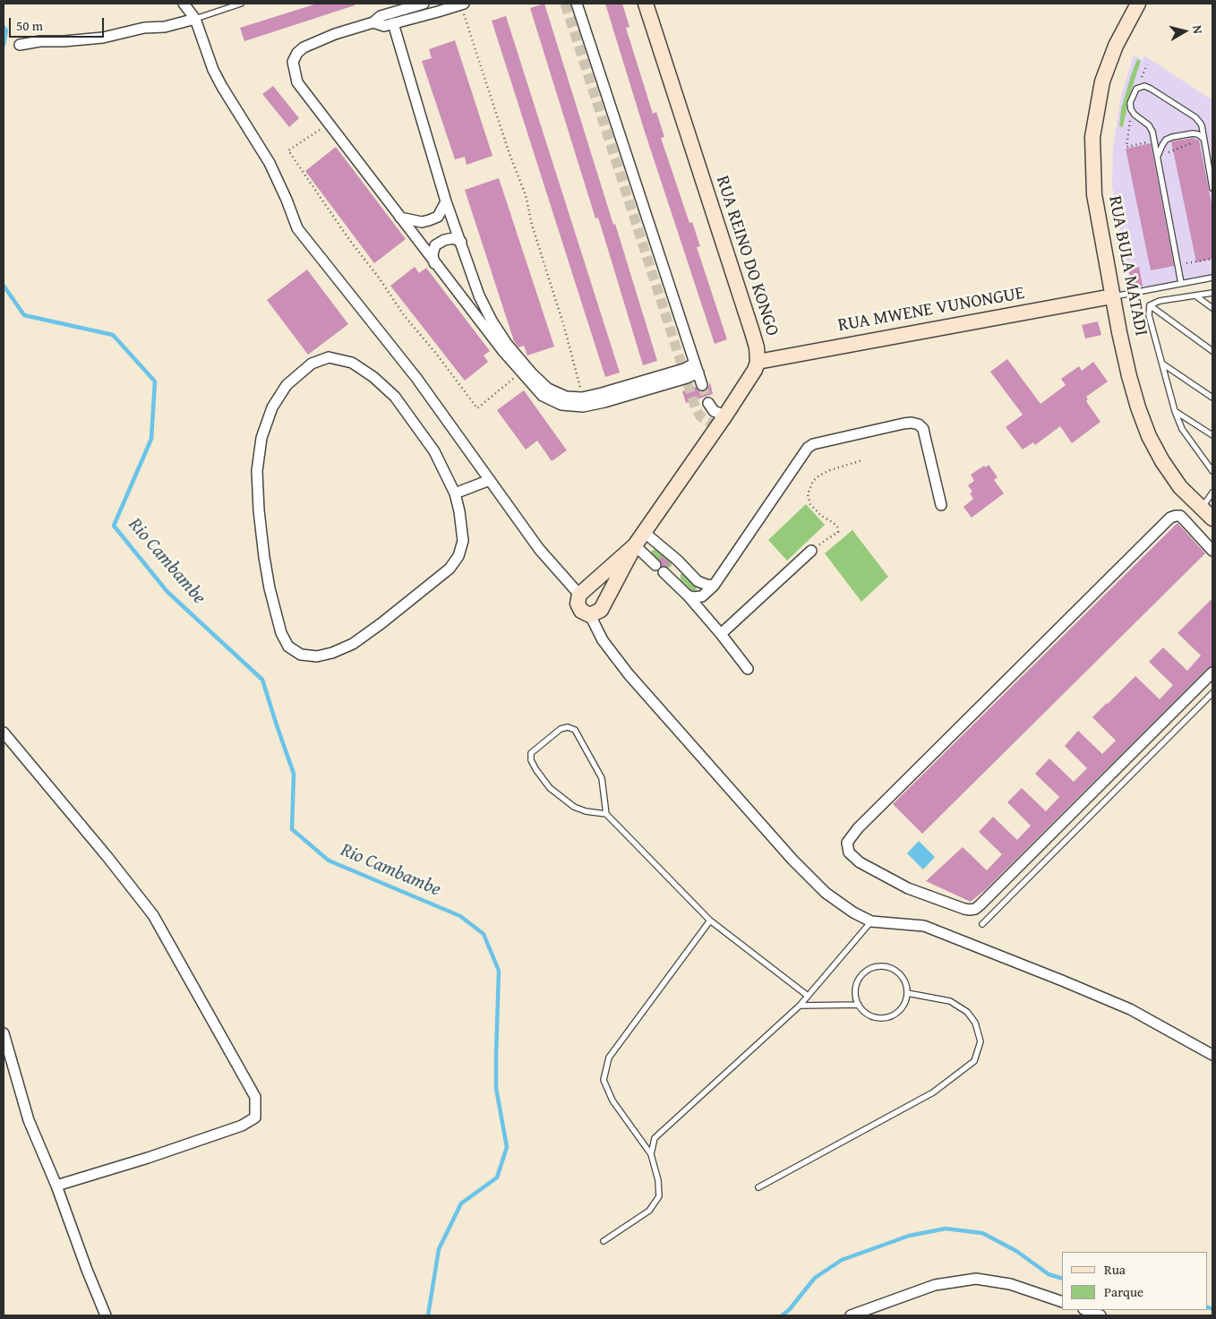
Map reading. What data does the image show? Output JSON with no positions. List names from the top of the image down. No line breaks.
{"streets":{"street":["RUA REINO DO KONGO","RUA BULA MATADI","RUA MWENE VUNONGUE"]},"crossings":[["RUA REINO DO KONGO","RUA MWENE VUNONGUE"],["RUA BULA MATADI","RUA MWENE VUNONGUE"]],"water":["Rio Cambambe"],"legend":["Rua","Parque"],"scale_bar":"50 m","north":"right"}
